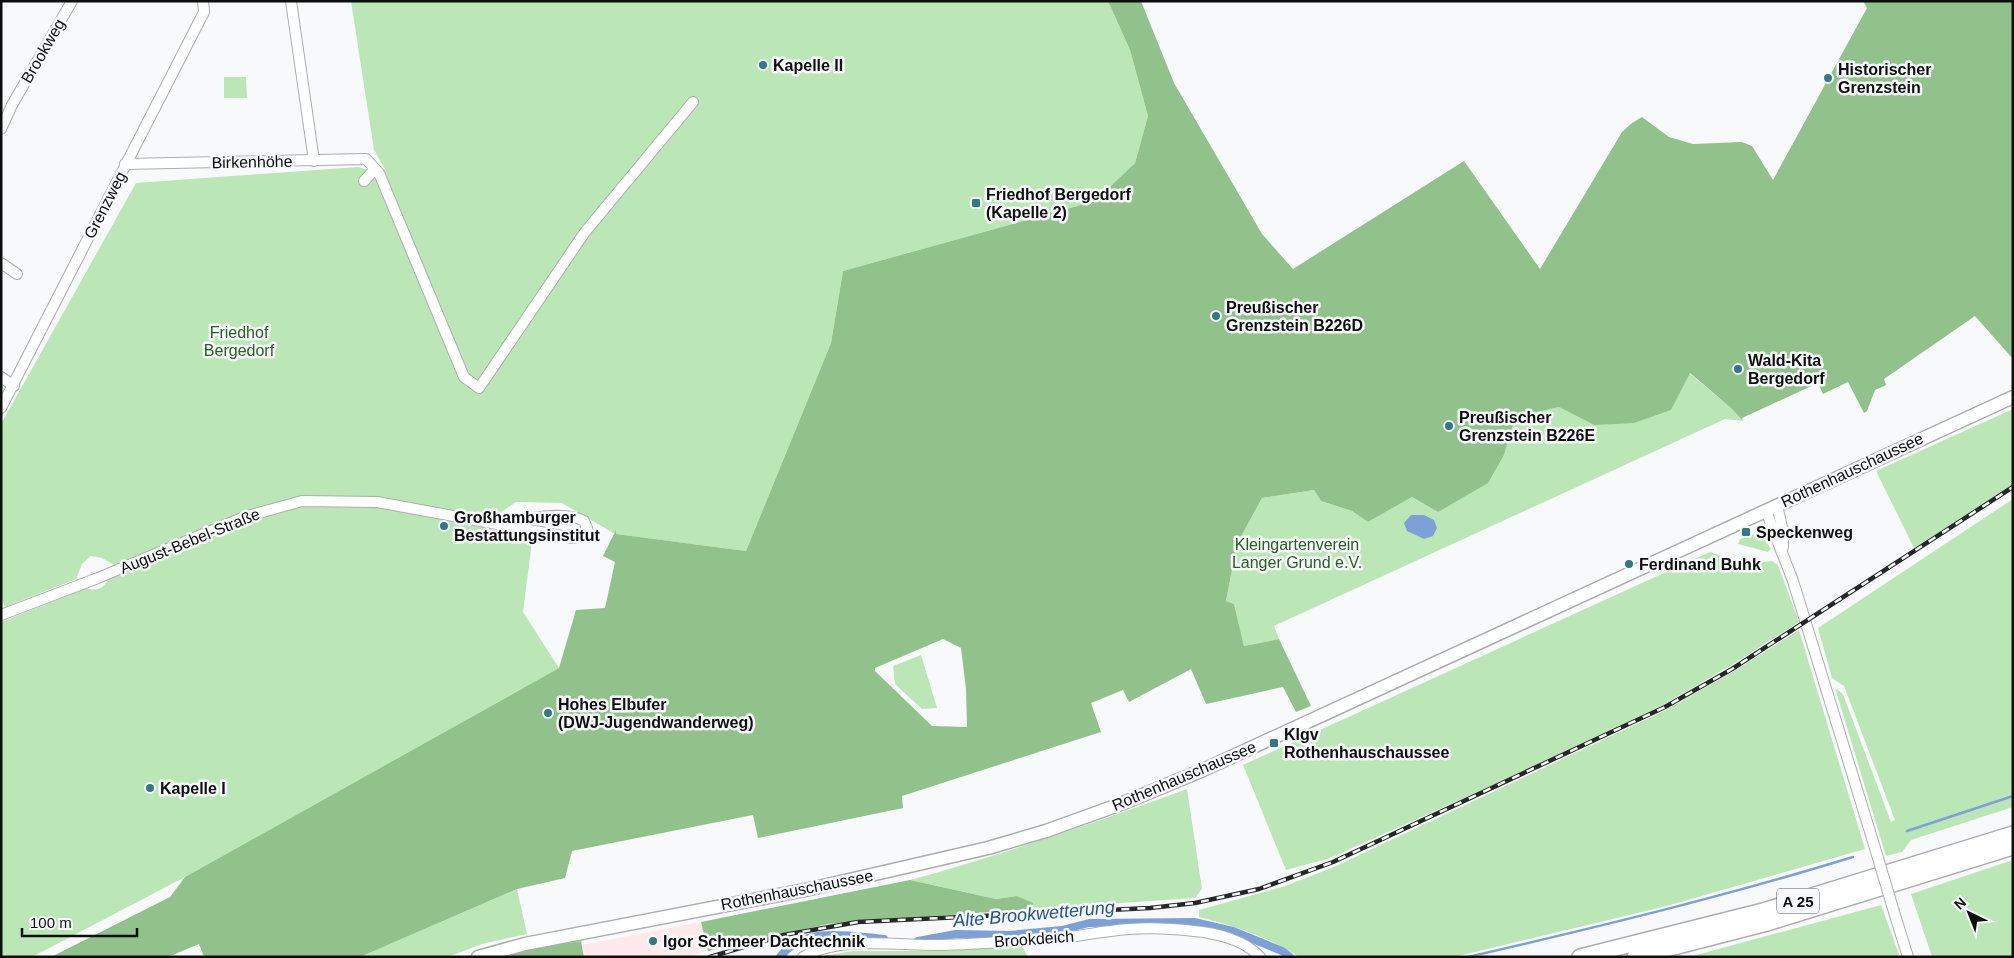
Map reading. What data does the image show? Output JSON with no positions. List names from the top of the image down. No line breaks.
{"streets":{"highway":["A 25"],"main road":["Rothenhauschaussee"],"street":["Brookweg","Birkenhöhe","Grenzweg","August-Bebel-Straße","Brookdeich"]},"crossings":[["Birkenhöhe","Grenzweg"]],"water":["Alte Brookwetterung"],"parks":["Friedhof Bergedorf","Kleingartenverein Langer Grund e.V."],"places":{"other":["Kapelle II","Historischer Grenzstein","Preußischer Grenzstein B226D","Wald-Kita Bergedorf","Preußischer Grenzstein B226E","Großhamburger Bestattungsinstitut","Ferdinand Buhk","Hohes Elbufer (DWJ-Jugendwanderweg)","Kapelle I","Igor Schmeer Dachtechnik"],"transit":["Friedhof Bergedorf (Kapelle 2)","Speckenweg","Klgv Rothenhauschaussee"]},"scale_bar":"100 m","north":"top left"}
